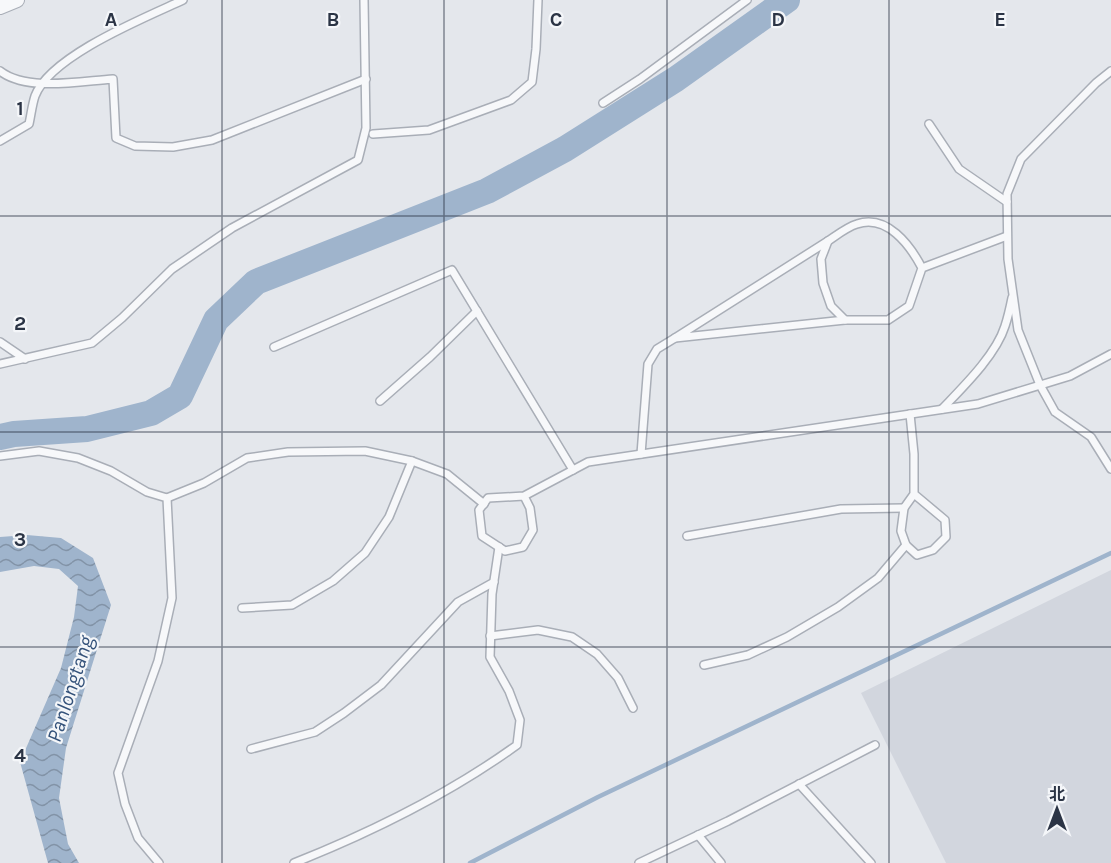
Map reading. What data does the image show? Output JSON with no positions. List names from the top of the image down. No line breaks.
{"water":["Panlongtang"],"north":"top","grid":{"columns":["A","B","C","D","E"],"rows":["1","2","3","4"]}}
